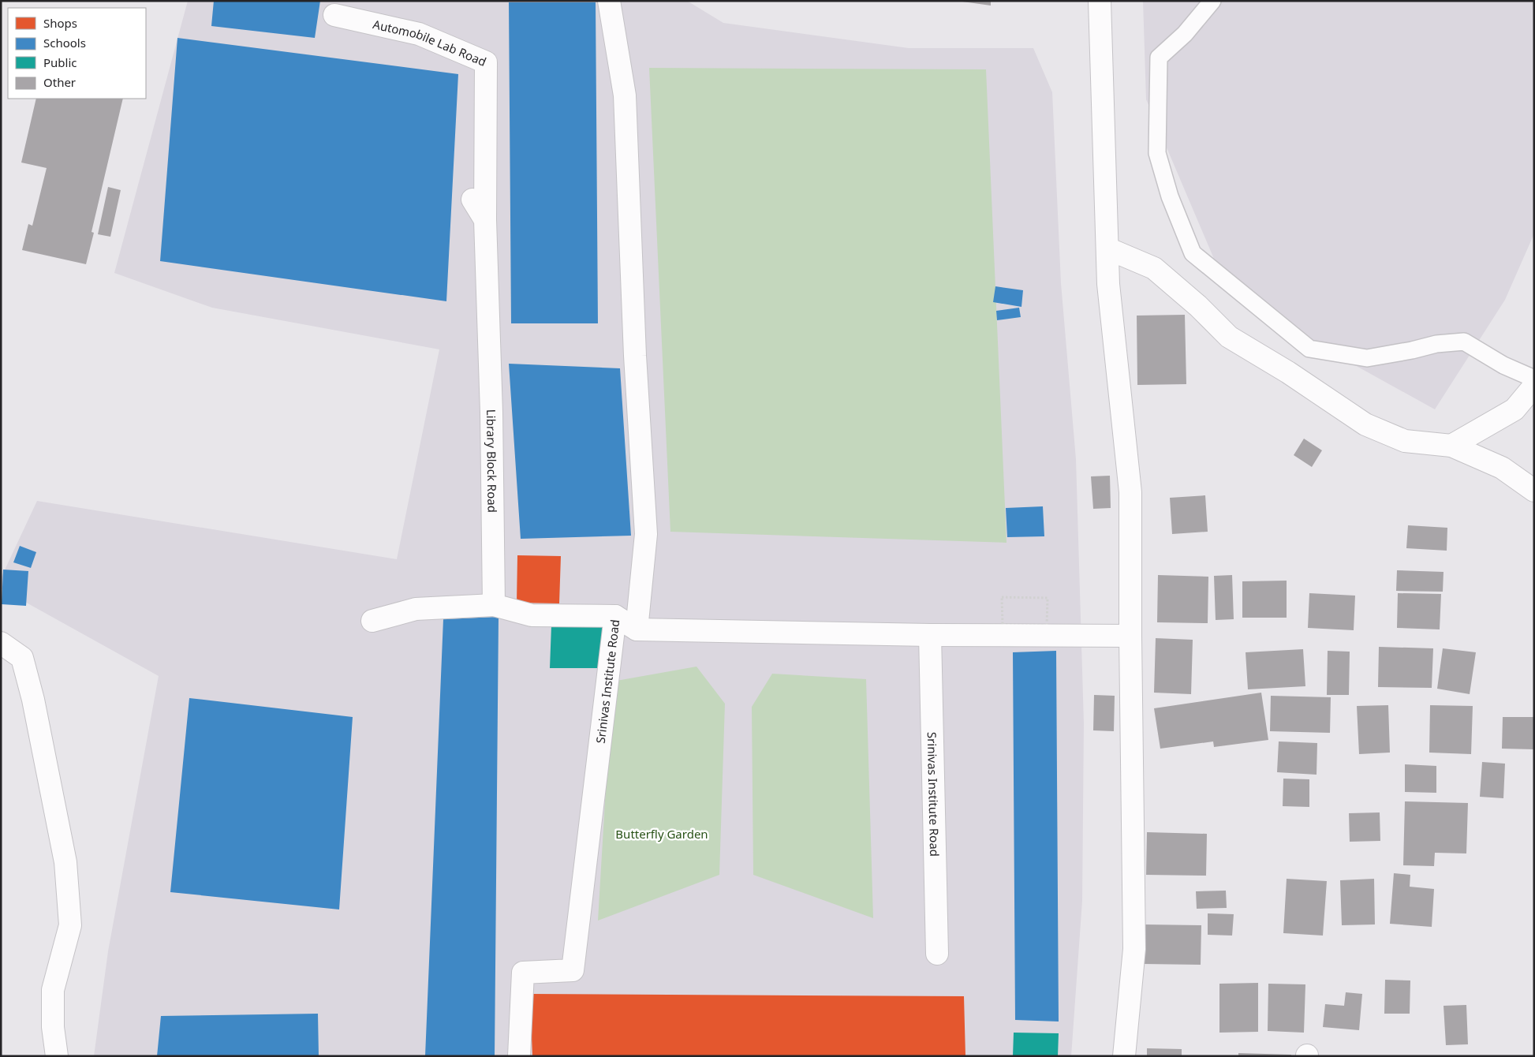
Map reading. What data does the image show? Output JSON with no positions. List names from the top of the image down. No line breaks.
{"streets":{"street":["Automobile Lab Road","Library Block Road","Srinivas Institute Road"]},"crossings":[["Automobile Lab Road","Library Block Road"]],"parks":["Butterfly Garden"],"legend":["Shops","Schools","Public","Other"]}
